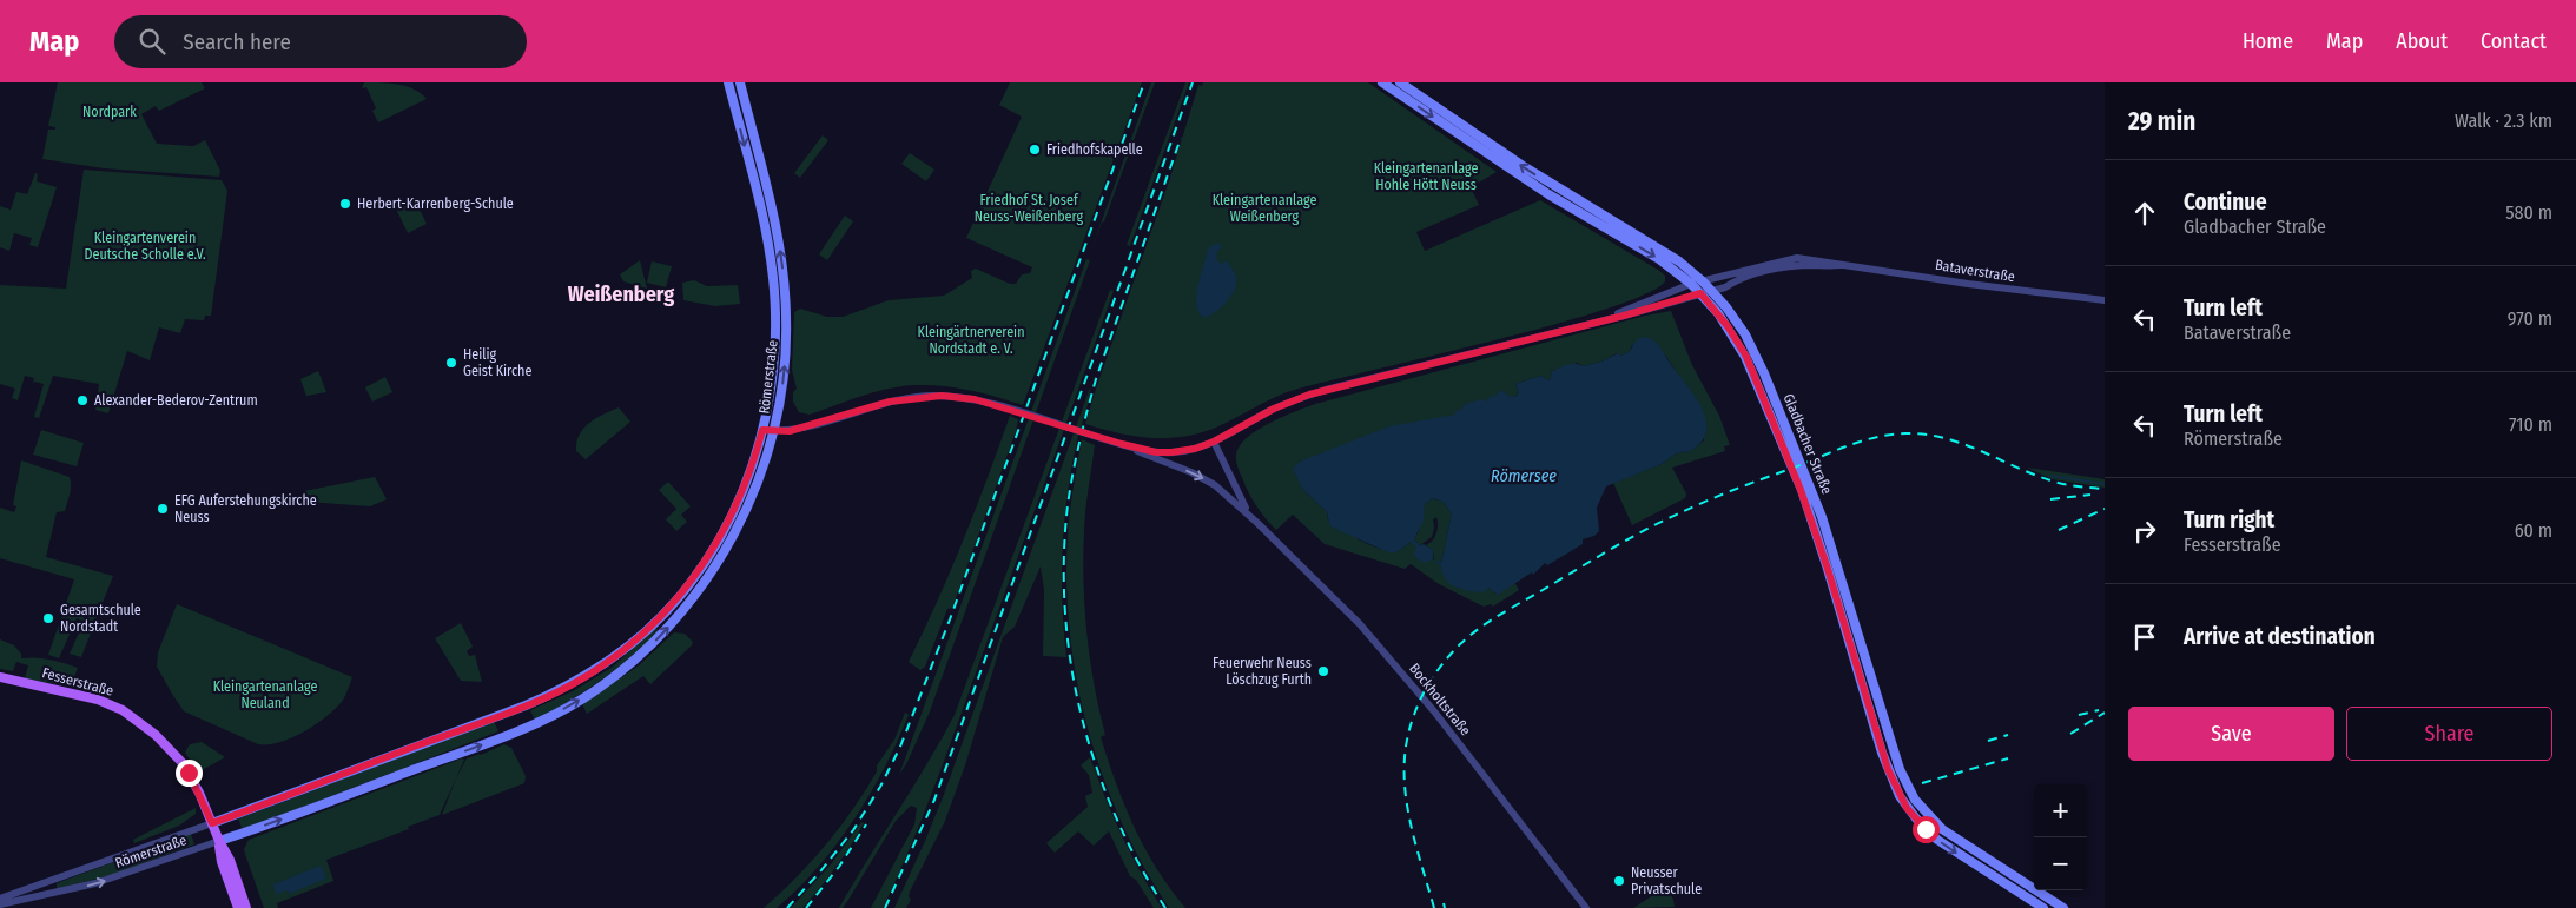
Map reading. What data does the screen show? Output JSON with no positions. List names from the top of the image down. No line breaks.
{"streets":{"main road":["Römerstraße","Gladbacher Straße","Fesserstraße"],"street":["Bataverstraße","Bockholtstraße"]},"crossings":[["Bataverstraße","Römerstraße"],["Bataverstraße","Gladbacher Straße"],["Bataverstraße","Bockholtstraße"],["Römerstraße","Fesserstraße"]],"districts":["Weißenberg"],"water":["Römersee"],"parks":["Nordpark","Kleingartenanlage Hohle Hött Neuss","Friedhof St. Josef Neuss-Weißenberg","Kleingartenanlage Weißenberg","Kleingartenverein Deutsche Scholle e.V.","Kleingärtnerverein Nordstadt e. V.","Kleingartenanlage Neuland"],"places":["Friedhofskapelle","Herbert-Karrenberg-Schule","Heilig Geist Kirche","Alexander-Bederov-Zentrum","EFG Auferstehungskirche Neuss","Gesamtschule Nordstadt","Feuerwehr Neuss Löschzug Furth","Neusser Privatschule"],"page":{"header":"Map","search":"Search here","nav":["Home","Map","About","Contact"],"heading":["29 min","Walk · 2.3 km"],"list":[["Continue","Gladbacher Straße","580 m"],["Turn left","Bataverstraße","970 m"],["Turn left","Römerstraße","710 m"],["Turn right","Fesserstraße","60 m"],"Arrive at destination"],"buttons":["Save","Share"],"map_buttons":["+","−"]}}
